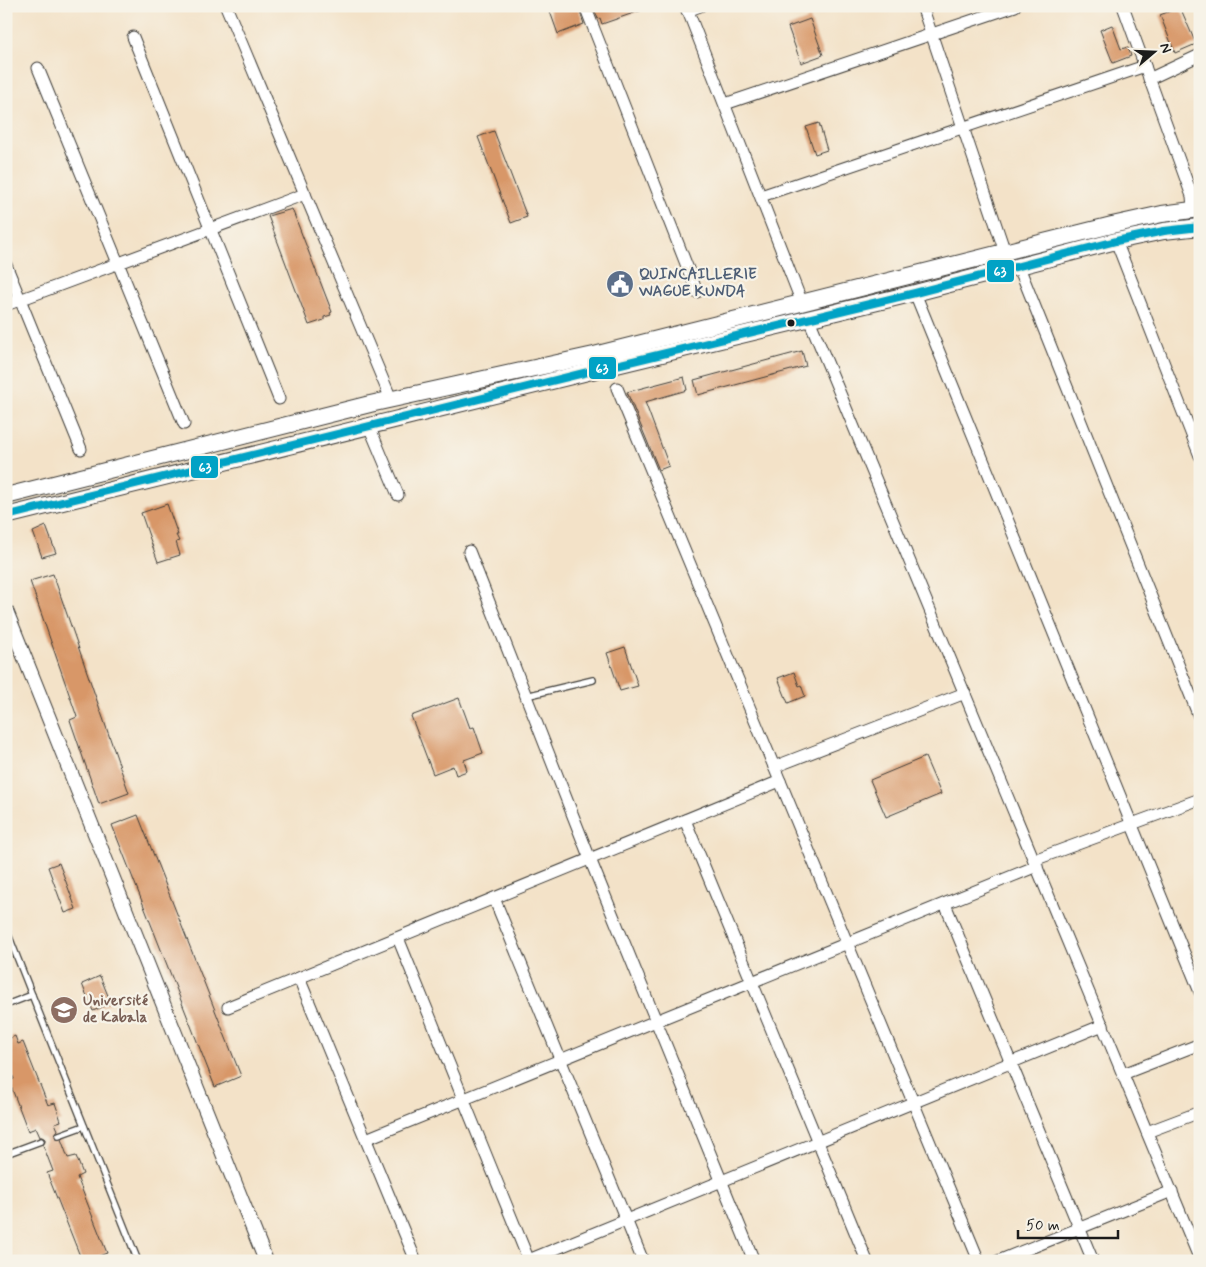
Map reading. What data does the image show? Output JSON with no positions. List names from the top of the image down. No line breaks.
{"places":{"public building":["QUINCAILLERIE WAGUE KUNDA"],"school or university":["Université de Kabala"]},"lines":["transit line 63"],"scale_bar":"50 m","north":"right"}
